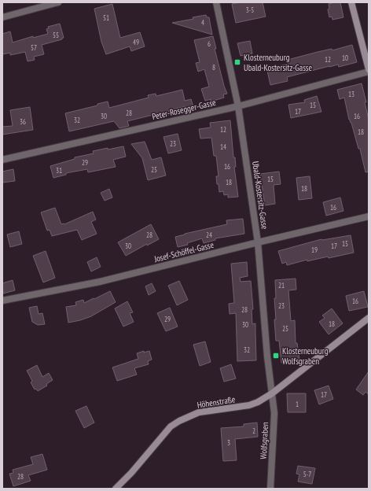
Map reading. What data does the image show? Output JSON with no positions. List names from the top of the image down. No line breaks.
{"streets":{"street":["Peter-Rosegger-Gasse","Ubald-Kostersitz-Gasse","Josef-Schöffel-Gasse","Höhenstraße","Wolfsgraben"]},"crossings":[["Peter-Rosegger-Gasse","Ubald-Kostersitz-Gasse"],["Ubald-Kostersitz-Gasse","Josef-Schöffel-Gasse"],["Ubald-Kostersitz-Gasse","Höhenstraße"],["Ubald-Kostersitz-Gasse","Wolfsgraben"],["Höhenstraße","Wolfsgraben"]],"places":{"transit":["Klosterneuburg Ubald-Kostersitz-Gasse","Klosterneuburg Wolfsgraben"]},"house_numbers":["3-5","51","4","55","49","6","57","10","12","8","13","15","17","28","30","16","32","36","12","18","23","14","29","16","25","31","15","18","18","16","28","24","15","30","17","19","21","16","23","28","29","18","30","25","32","17","1","2","3","5-7","28"]}
